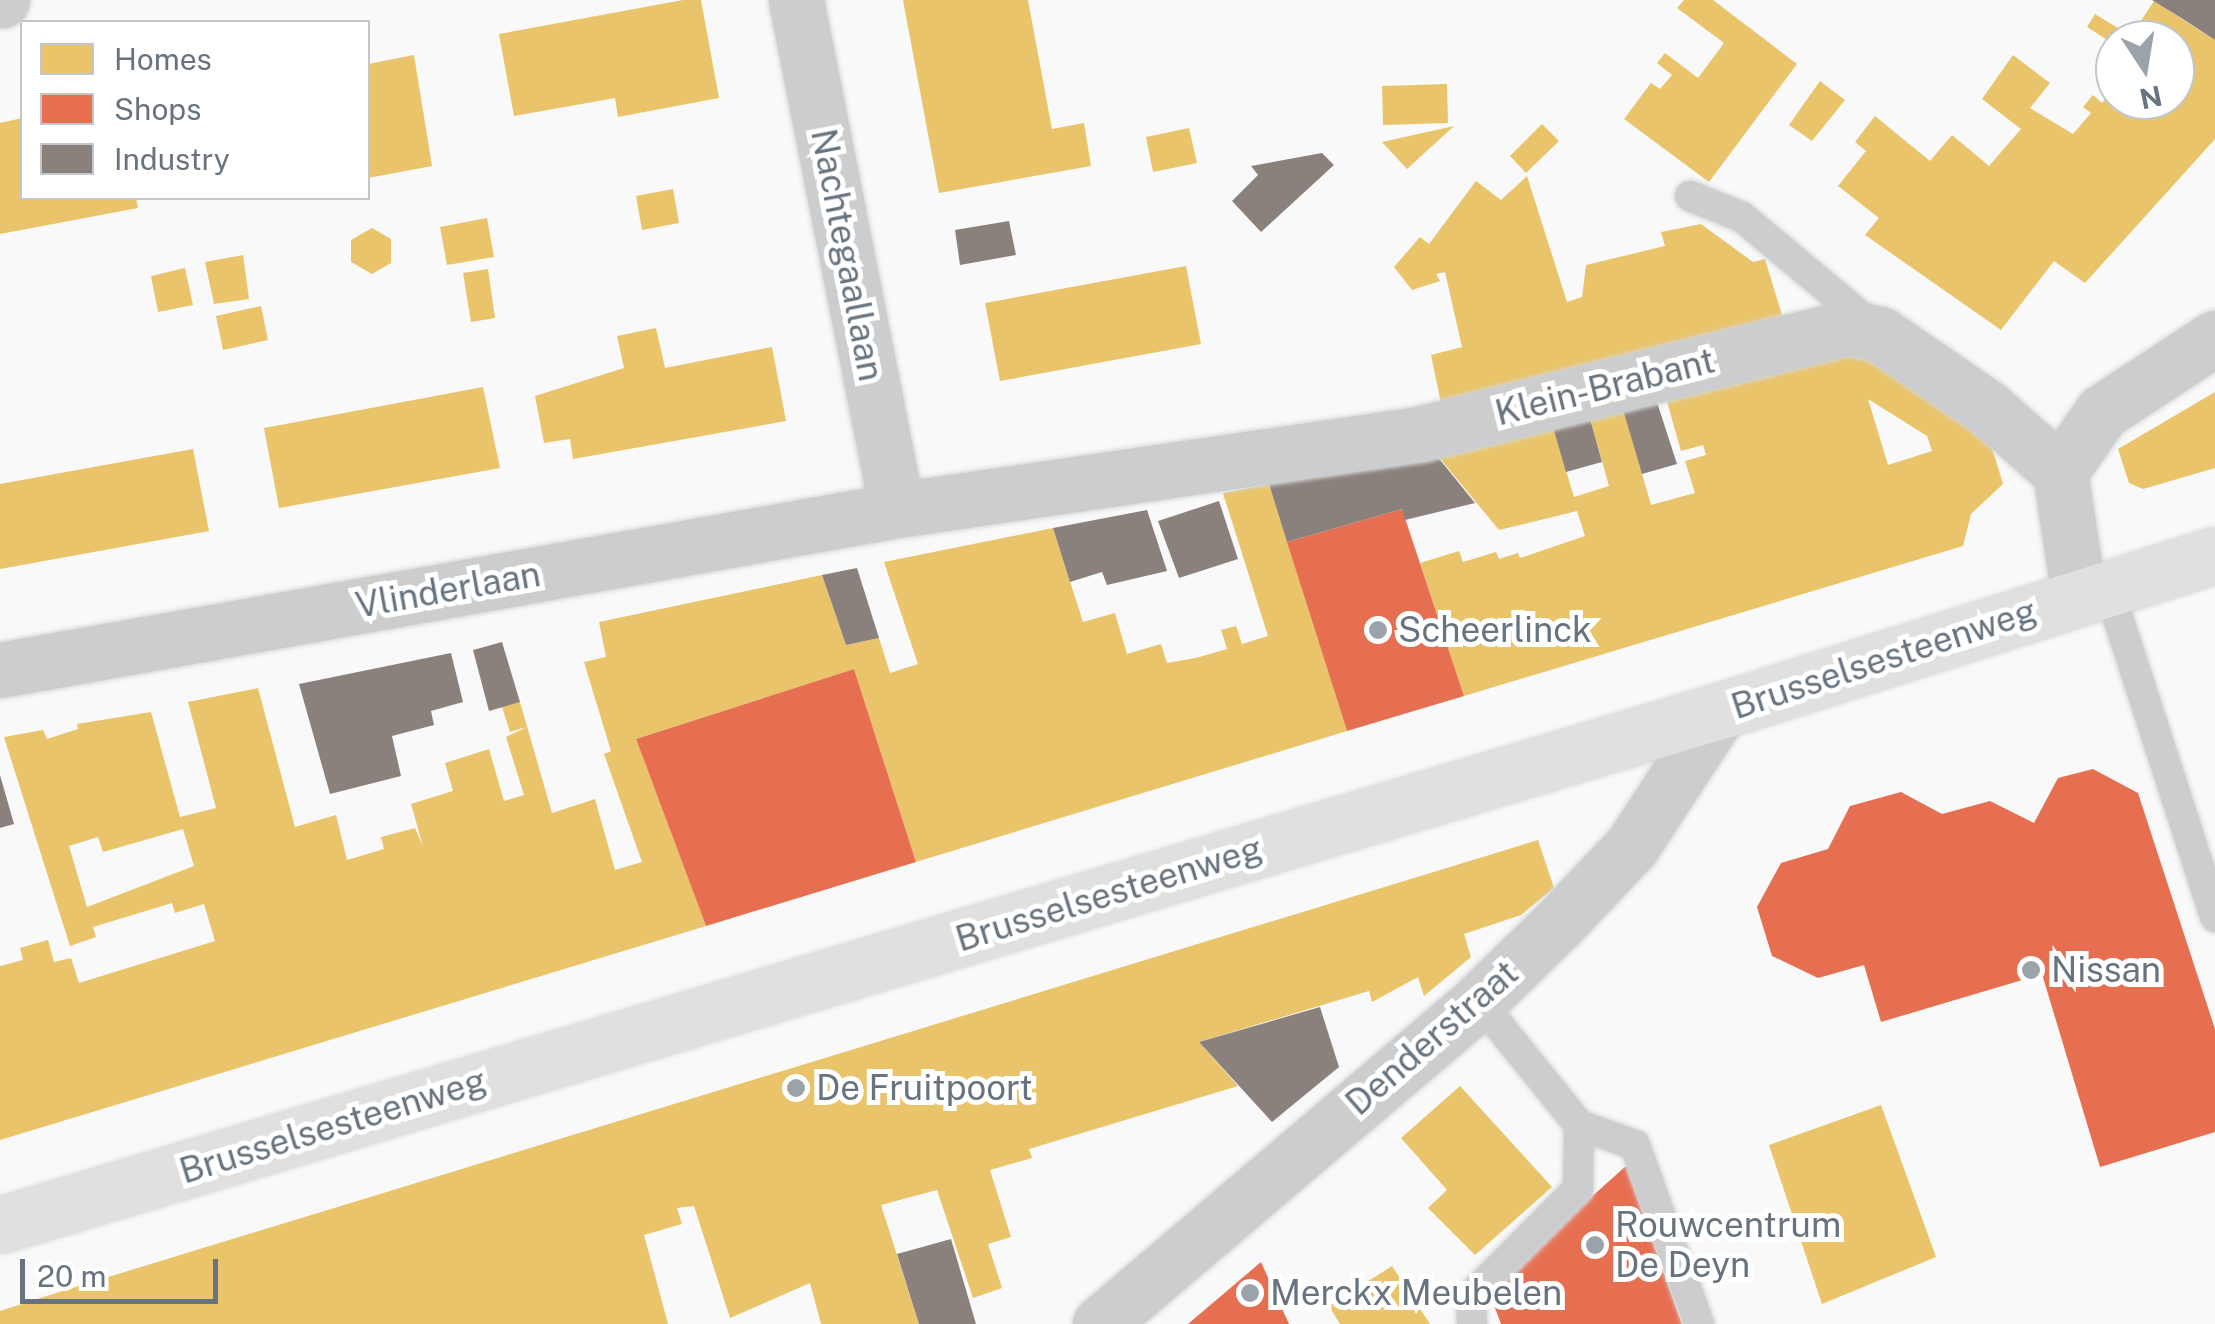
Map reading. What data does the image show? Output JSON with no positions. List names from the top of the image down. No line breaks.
{"streets":{"main road":["Brusselsesteenweg"],"street":["Nachtegaallaan","Klein-Brabant","Vlinderlaan","Denderstraat"]},"crossings":[["Nachtegaallaan","Klein-Brabant"],["Nachtegaallaan","Vlinderlaan"],["Klein-Brabant","Vlinderlaan"],["Brusselsesteenweg","Denderstraat"]],"places":["Scheerlinck","Nissan","De Fruitpoort","Rouwcentrum De Deyn","Merckx Meubelen"],"legend":["Homes","Shops","Industry"],"scale_bar":"20 m","north":"bottom"}
